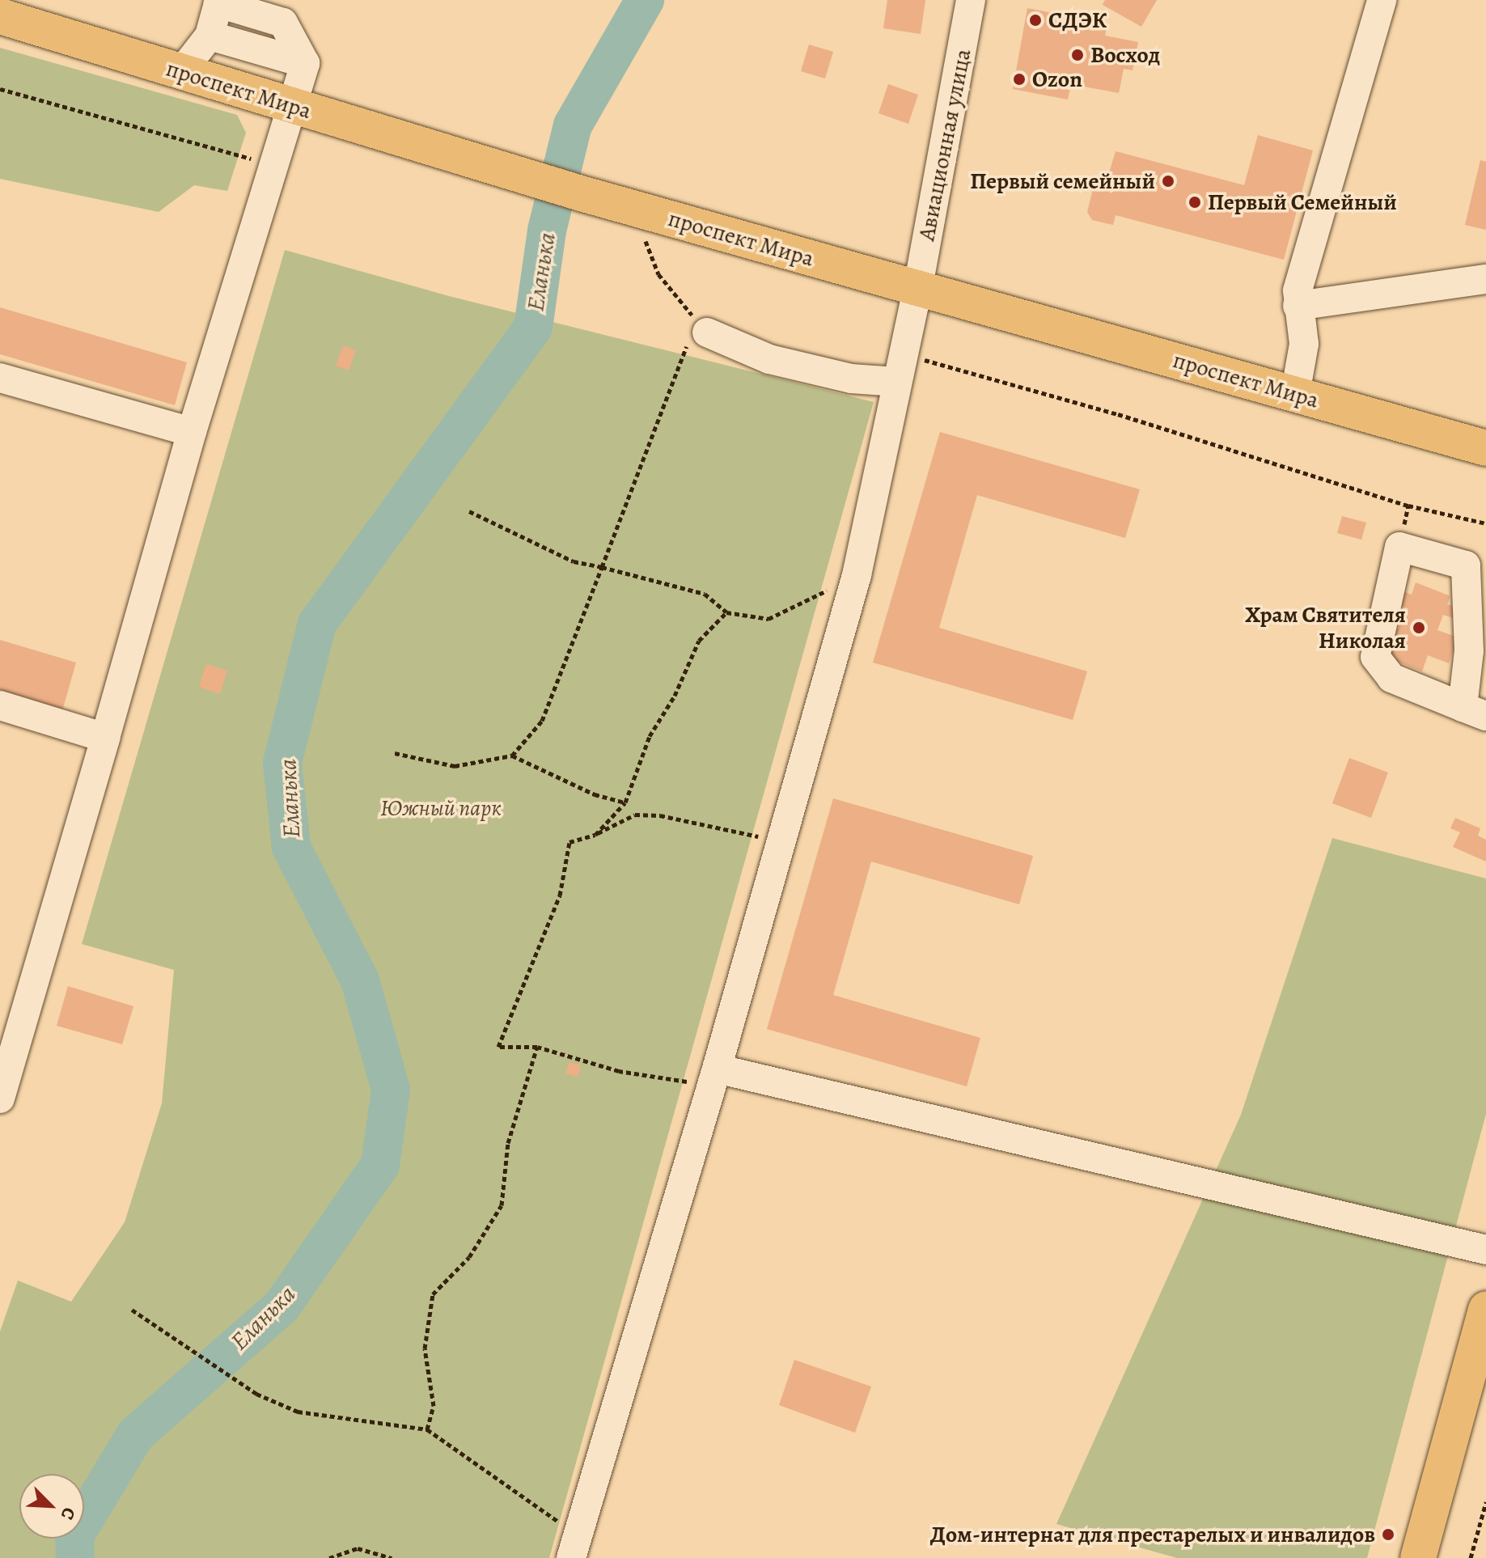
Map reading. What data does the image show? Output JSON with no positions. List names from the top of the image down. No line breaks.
{"streets":{"main road":["проспект Мира"],"street":["Авиационная улица"]},"crossings":[["проспект Мира","Авиационная улица"]],"water":["Еланька"],"parks":["Южный парк"],"places":["СДЭК","Восход","Ozon","Первый семейный","Первый Семейный","Храм Святителя Николая","Дом-интернат для престарелых и инвалидов"],"north":"bottom right"}
